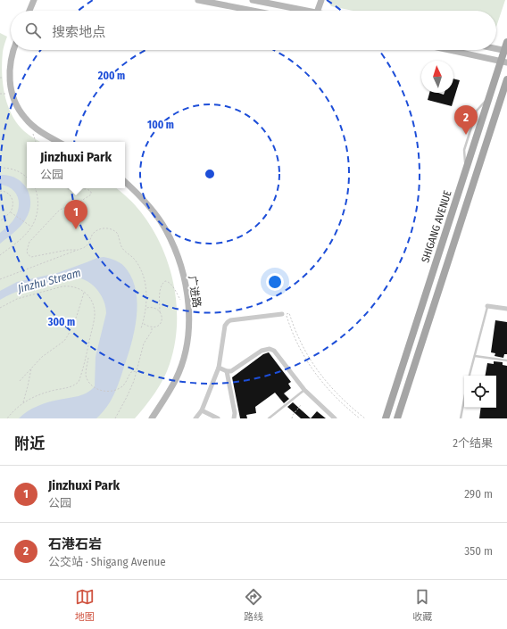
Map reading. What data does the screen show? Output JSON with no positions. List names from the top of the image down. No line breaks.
{"streets":{"main road":["SHIGANG AVENUE"],"street":["广进路"]},"water":["Jinzhu Stream"],"north":"top","page":{"search":"搜索地点","pins":["2","1"],"popup":["Jinzhuxi Park","公园"],"heading":["附近","2个结果"],"list":[{"mark":"1","name":"Jinzhuxi Park","note":"公园","value":"290 m"},{"mark":"2","name":"石港石岩","note":"公交站 · Shigang Avenue","value":"350 m"}],"nav":["地图","路线","收藏"]},"rings":["200 m","100 m","300 m"]}
